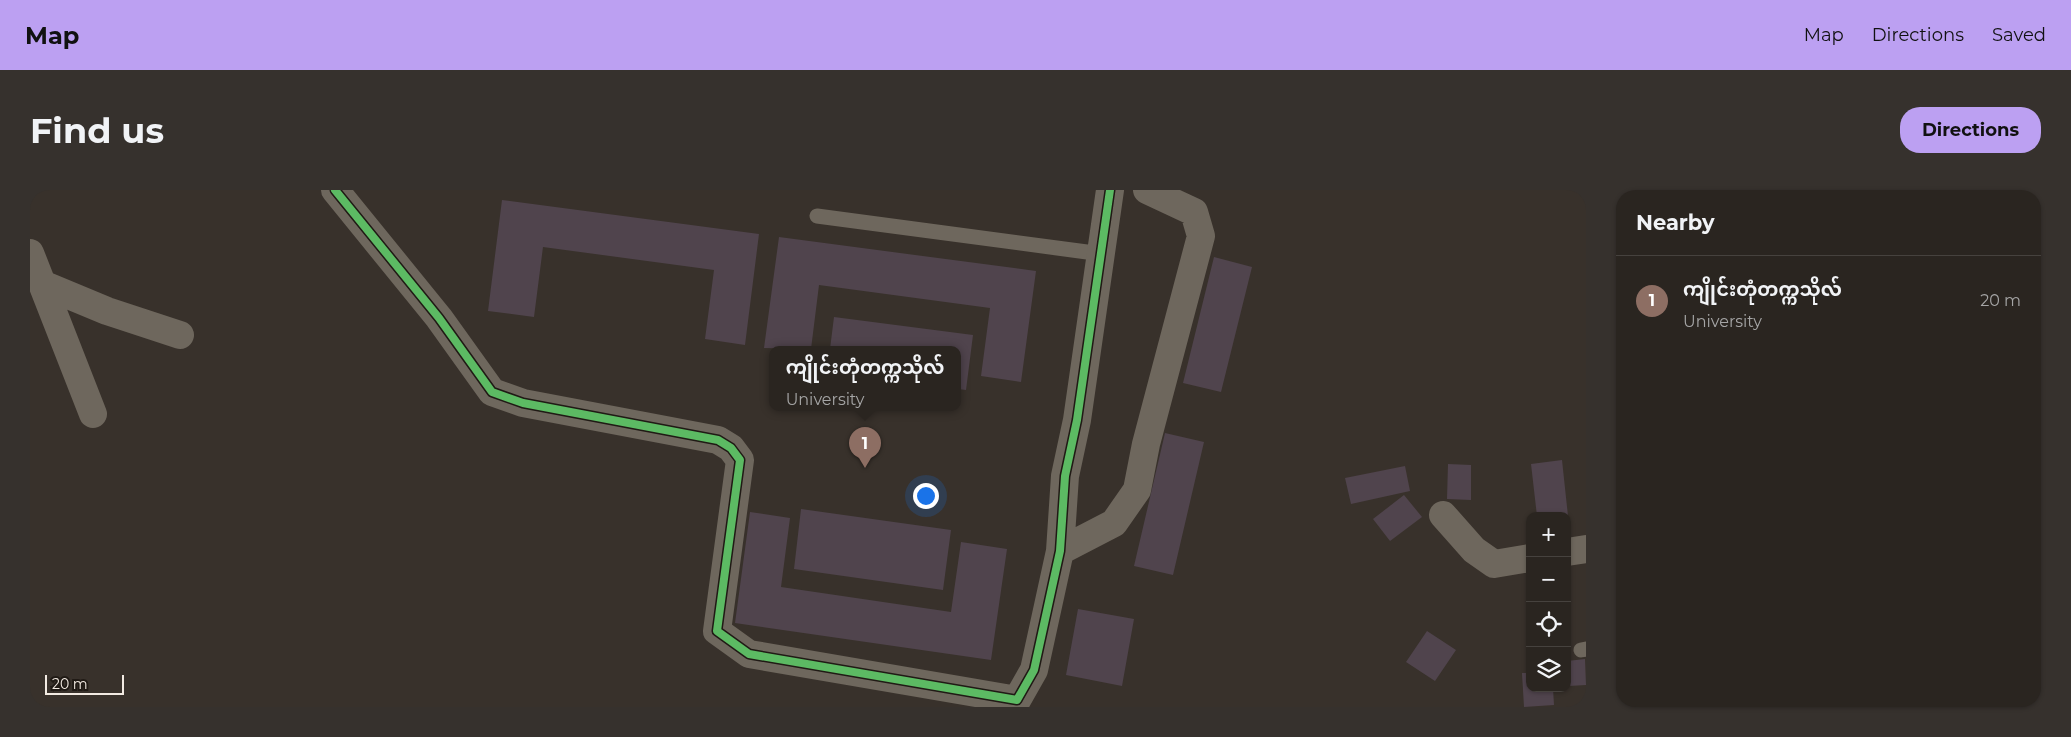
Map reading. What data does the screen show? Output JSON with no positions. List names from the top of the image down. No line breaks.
{"scale_bar":"20 m","page":{"header":"Map","nav":["Map","Directions","Saved"],"buttons":"Directions","title":"Find us","heading":"Nearby","list":[{"mark":"1","name":"ကျိုင်းတုံတက္ကသိုလ်","note":"University","value":"20 m"}],"popup":["ကျိုင်းတုံတက္ကသိုလ်","University"],"pins":"1","map_buttons":["+","−"],"scale":"20 m"}}
